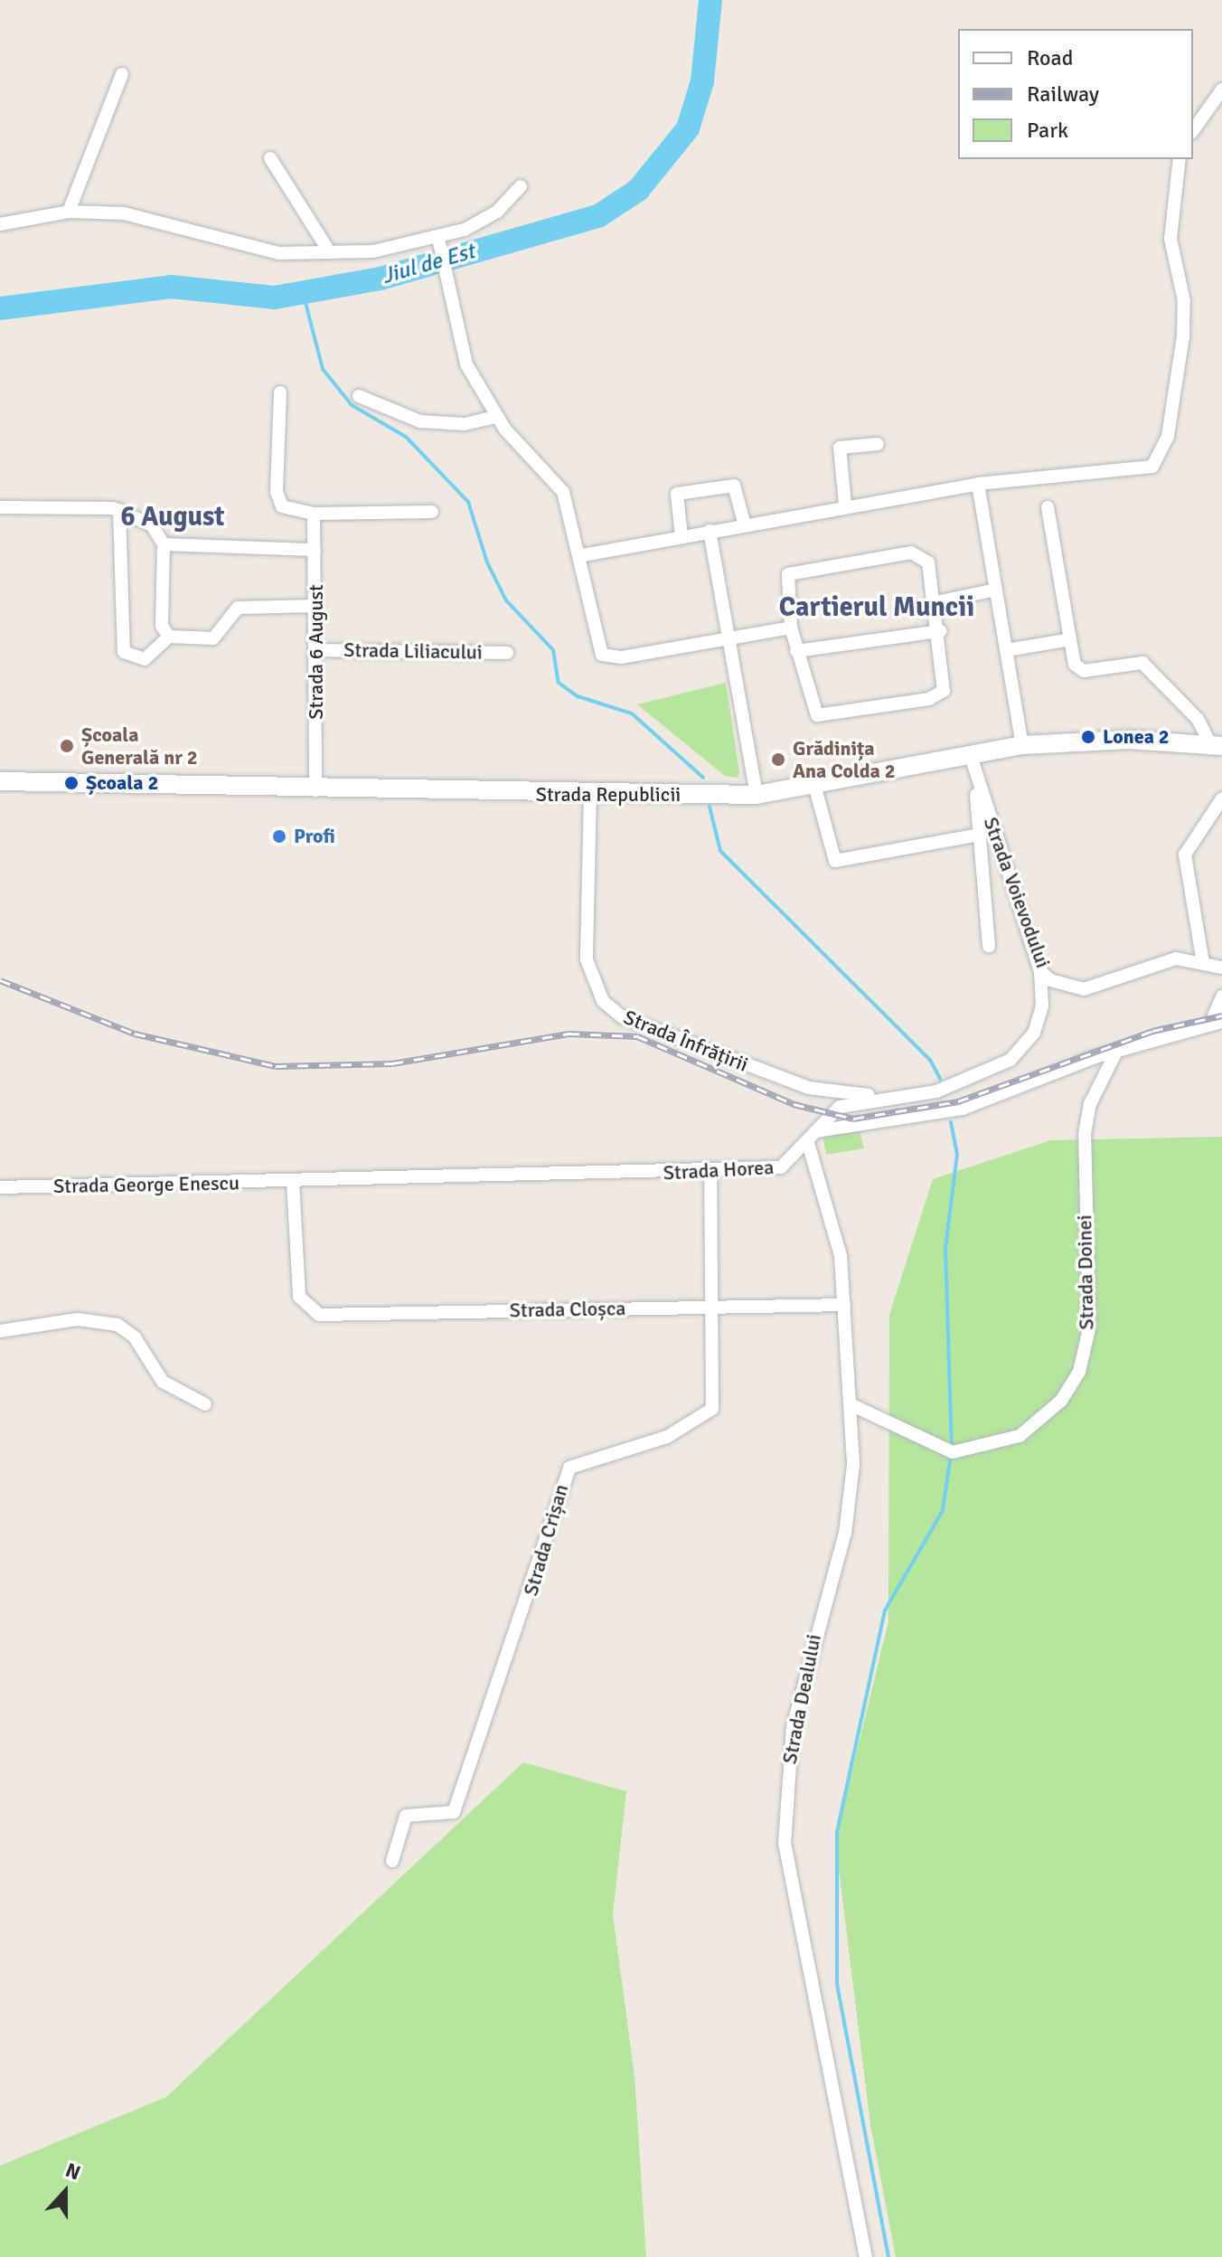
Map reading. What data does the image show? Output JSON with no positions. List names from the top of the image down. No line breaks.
{"streets":{"street":["Strada Liliacului","Strada 6 August","Strada Republicii","Strada Voievodului","Strada Înfrățirii","Strada Horea","Strada George Enescu","Strada Doinei","Strada Cloșca","Strada Crișan","Strada Dealului"]},"crossings":[["Strada Liliacului","Strada 6 August"],["Strada 6 August","Strada Republicii"],["Strada Republicii","Strada Voievodului"],["Strada Republicii","Strada Înfrățirii"],["Strada Voievodului","Strada Horea"],["Strada Înfrățirii","Strada Horea"],["Strada Horea","Strada George Enescu"],["Strada Horea","Strada Cloșca"],["Strada Horea","Strada Crișan"],["Strada Horea","Strada Dealului"],["Strada George Enescu","Strada Cloșca"],["Strada Doinei","Strada Dealului"],["Strada Cloșca","Strada Crișan"],["Strada Cloșca","Strada Dealului"]],"districts":["6 August","Cartierul Muncii"],"water":["Jiul de Est"],"places":["Lonea 2","Școala Generală nr 2","Grădinița Ana Colda 2","Școala 2","Profi"],"legend":["Road","Railway","Park"],"north":"top"}
